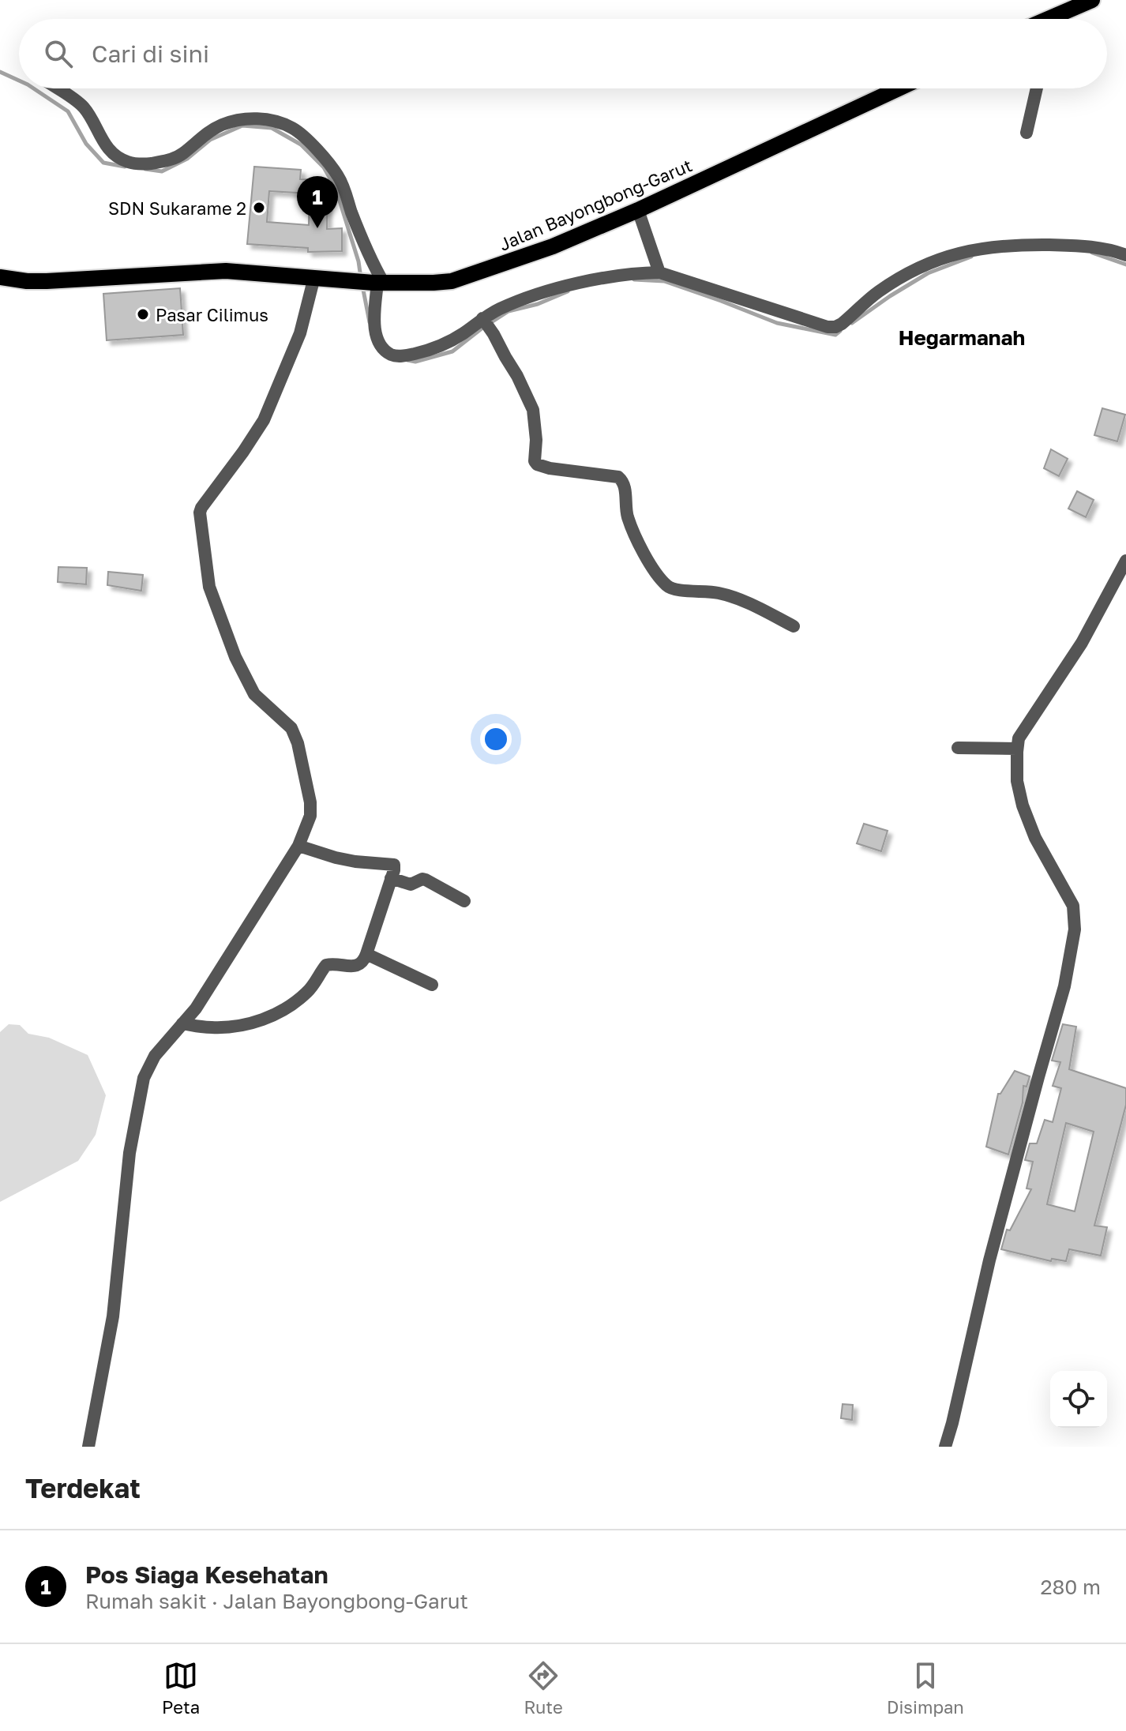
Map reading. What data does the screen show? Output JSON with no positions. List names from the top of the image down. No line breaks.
{"streets":{"main road":["Jalan Bayongbong-Garut"]},"districts":["Hegarmanah"],"places":["SDN Sukarame 2","Pasar Cilimus"],"page":{"search":"Cari di sini","pins":"1","heading":"Terdekat","list":[{"mark":"1","name":"Pos Siaga Kesehatan","note":"Rumah sakit · Jalan Bayongbong-Garut","value":"280 m"}],"nav":["Peta","Rute","Disimpan"]}}
